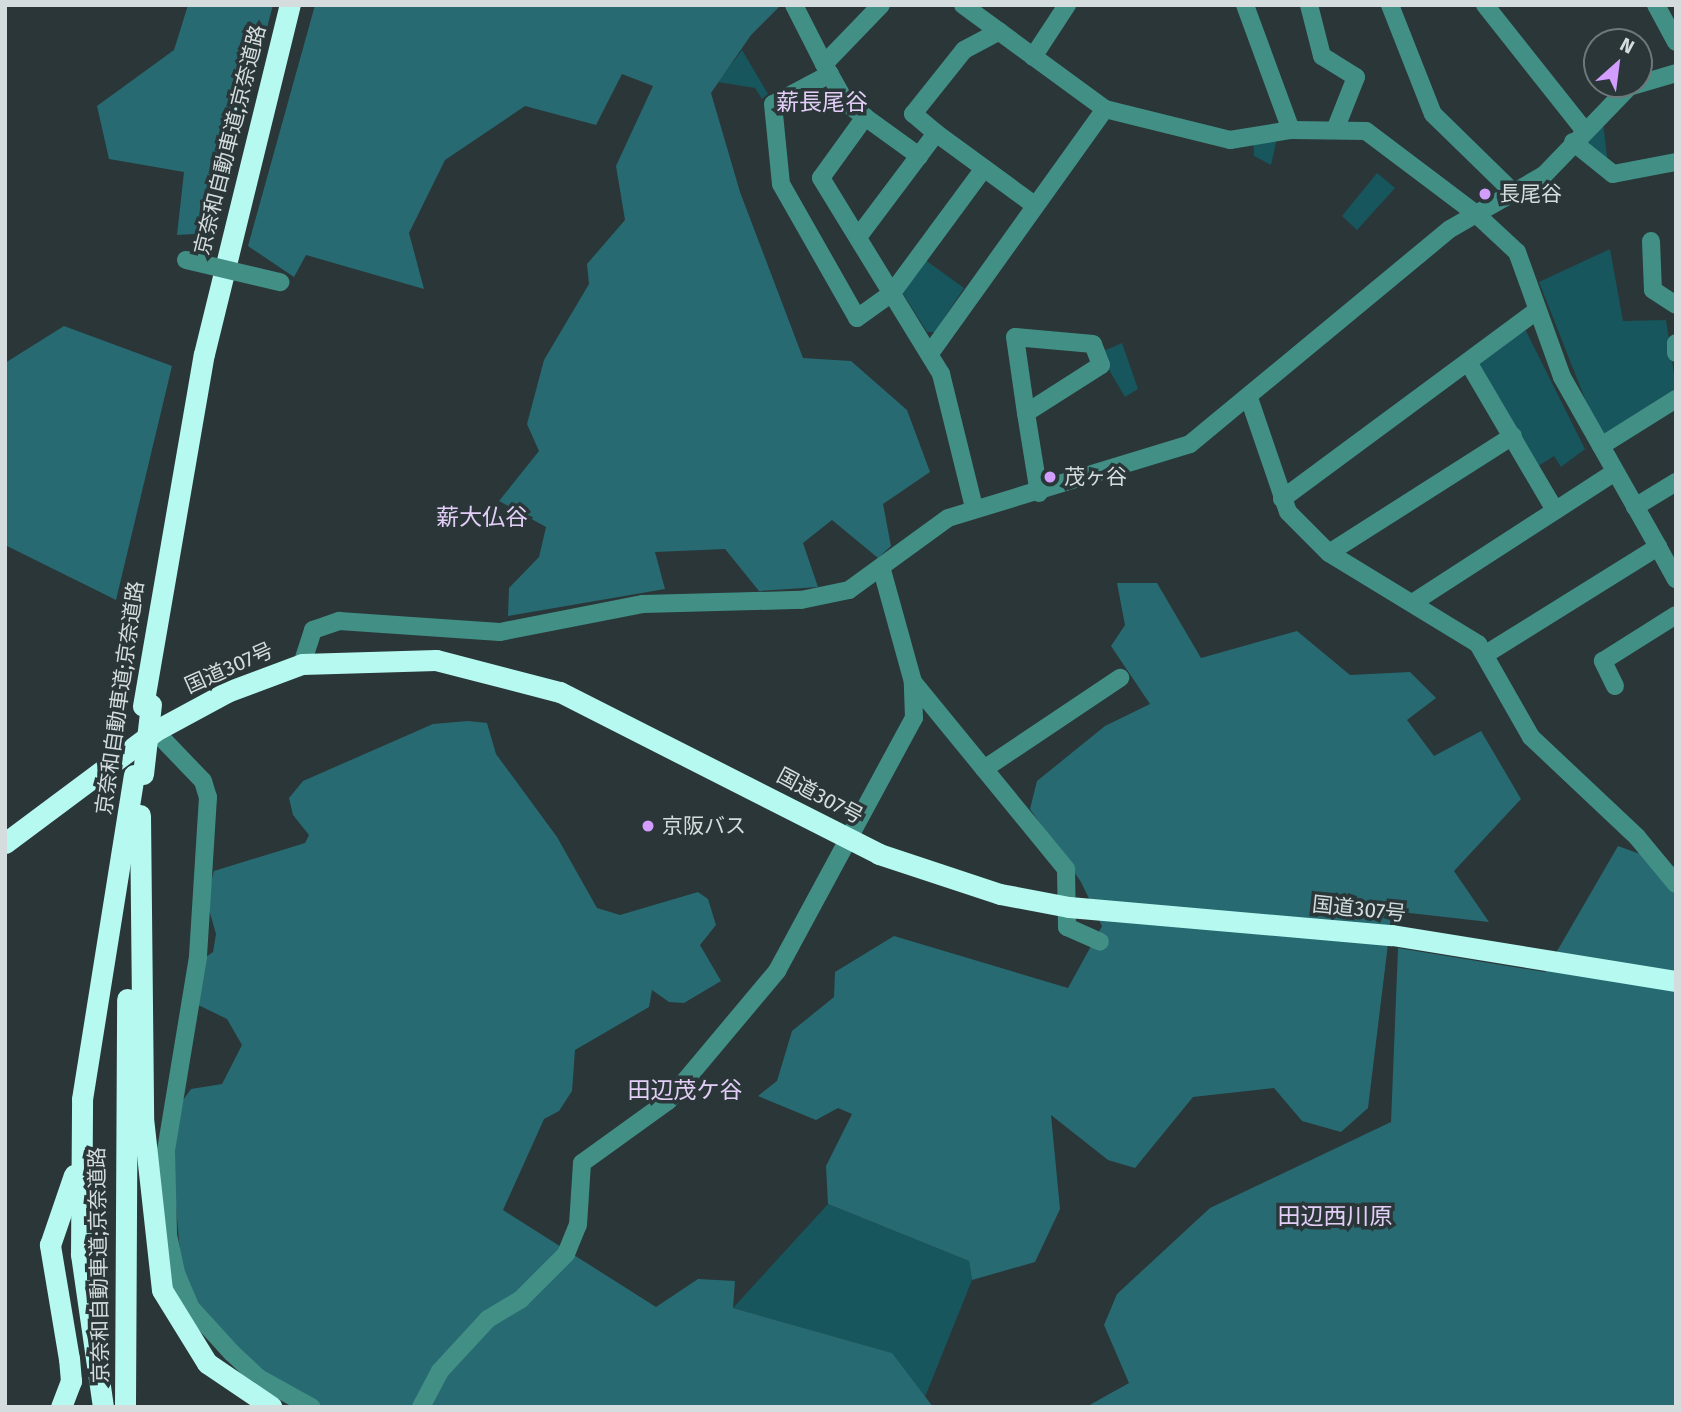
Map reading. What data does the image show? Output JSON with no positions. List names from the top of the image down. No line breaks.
{"streets":{"highway":["京奈和自動車道;京奈道路","国道307号"]},"districts":["薪長尾谷","薪大仏谷","田辺茂ケ谷","田辺西川原"],"places":["長尾谷","茂ヶ谷","京阪バス"],"north":"top right"}
